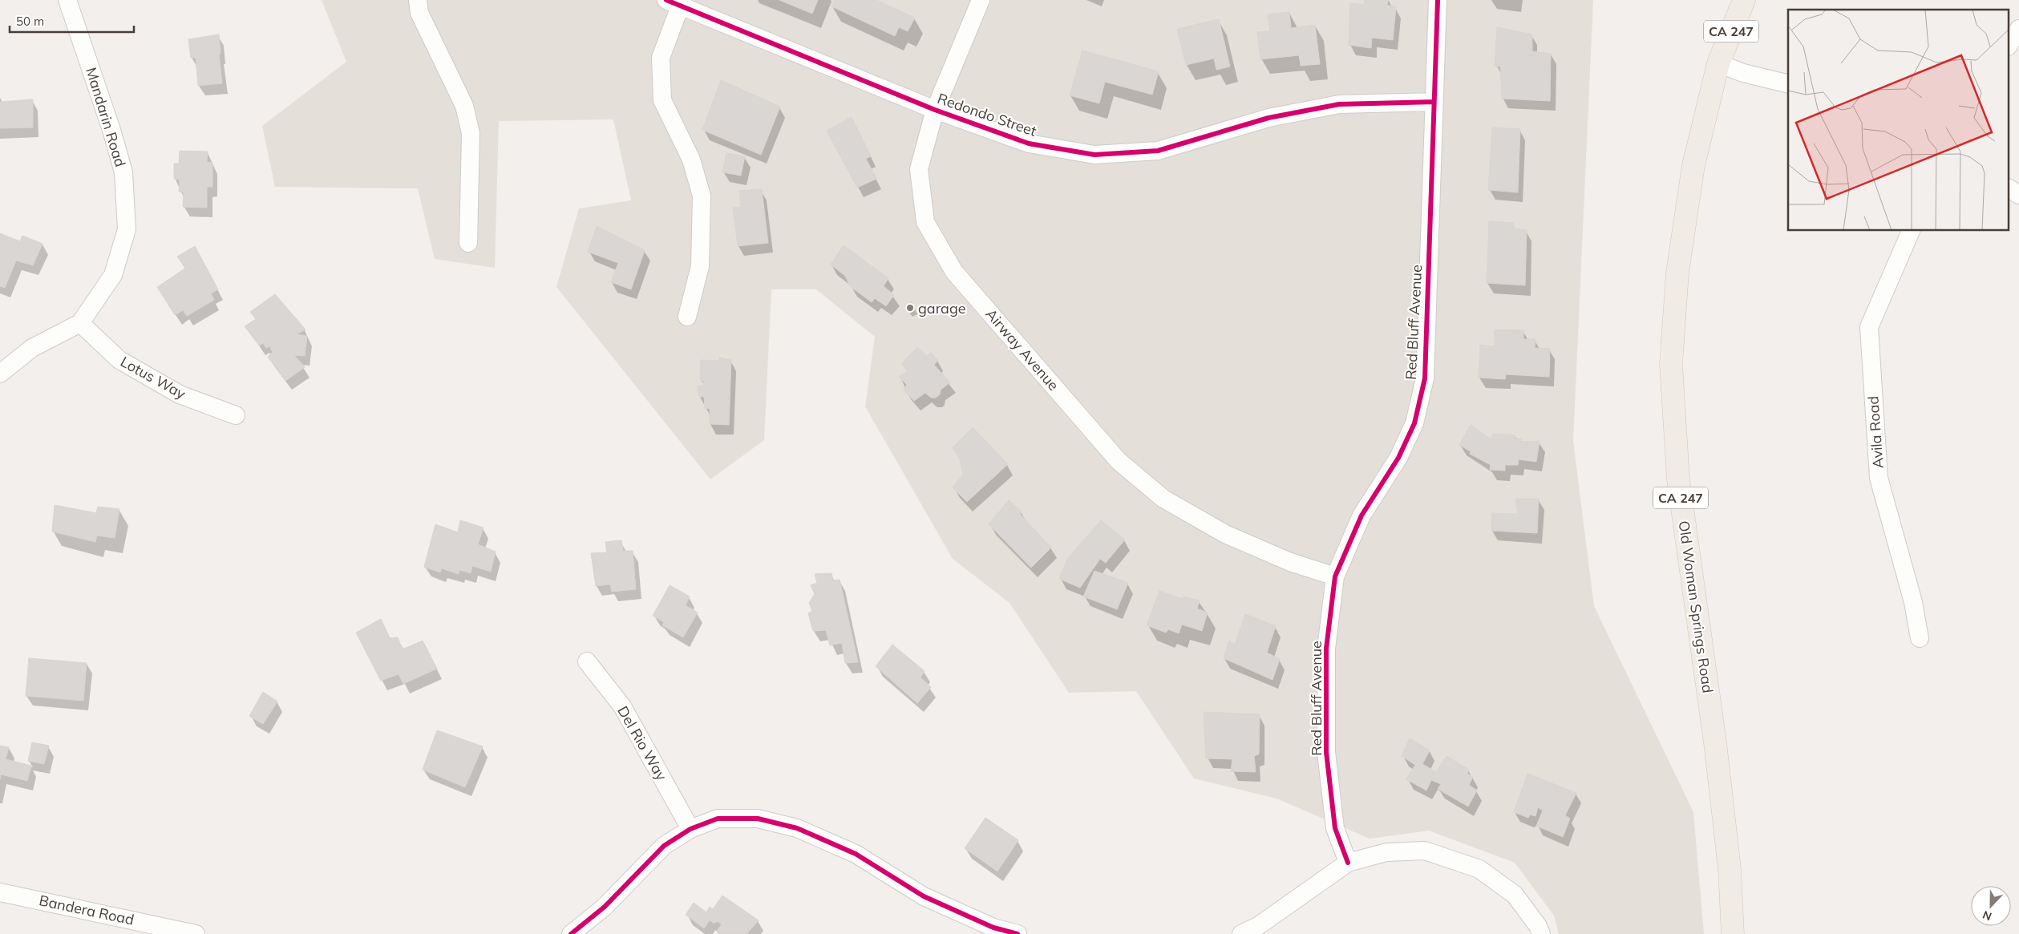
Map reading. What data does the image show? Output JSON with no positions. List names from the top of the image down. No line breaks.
{"streets":{"main road":["CA 247","Old Woman Springs Road"],"street":["Redondo Street","Mandarin Road","Red Bluff Avenue","Airway Avenue","Lotus Way","Avila Road","Del Rio Way","Bandera Road"]},"crossings":[["Redondo Street","Red Bluff Avenue"],["Redondo Street","Airway Avenue"],["Mandarin Road","Lotus Way"],["Red Bluff Avenue","Airway Avenue"]],"places":["garage"],"scale_bar":"50 m","north":"bottom"}
